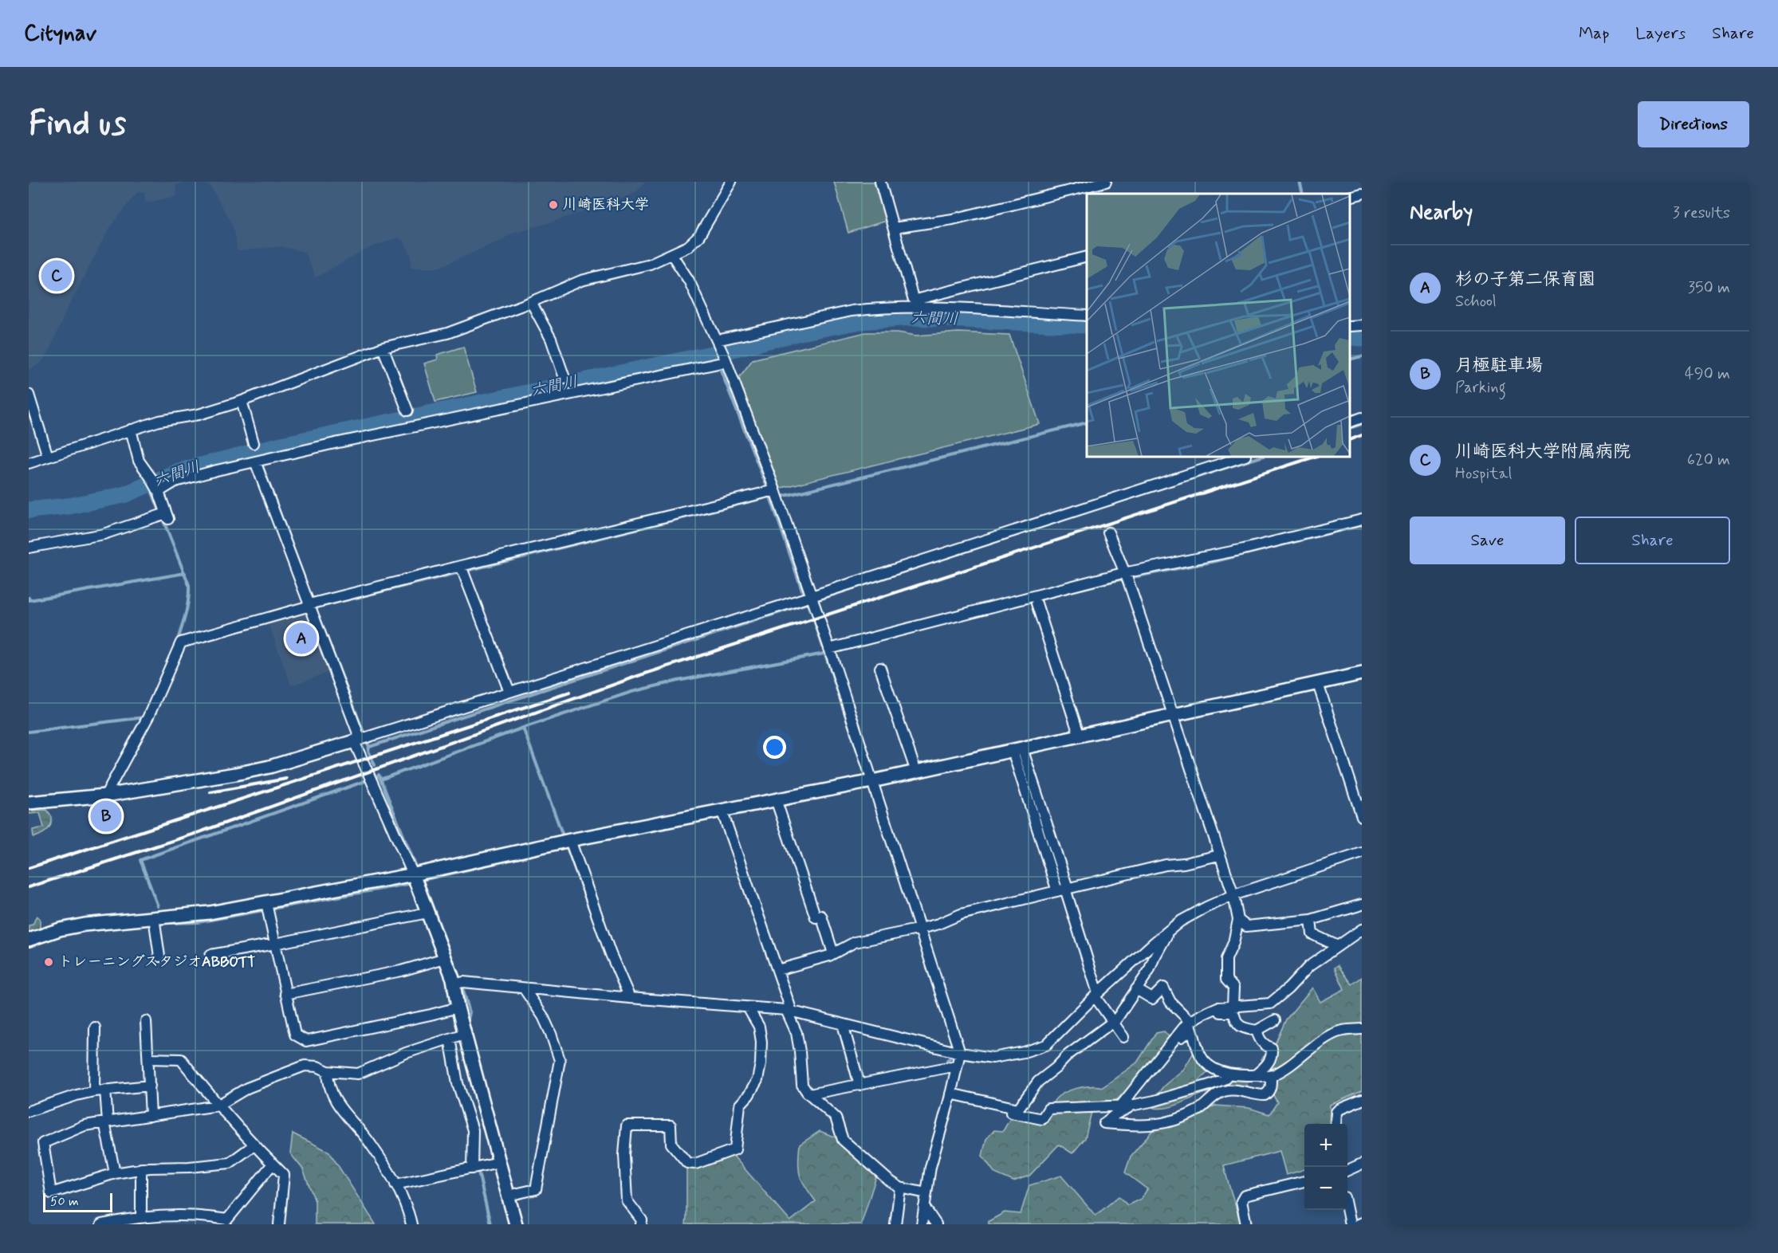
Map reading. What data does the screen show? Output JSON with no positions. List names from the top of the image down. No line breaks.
{"water":["六間川"],"places":["川崎医科大学","トレーニングスタジオABBOTT"],"scale_bar":"50 m","page":{"header":"Citynav","nav":["Map","Layers","Share"],"buttons":["Directions",["Save","Share"]],"title":"Find us","heading":["Nearby","3 results"],"list":[{"mark":"A","name":"杉の子第二保育園","note":"School","value":"350 m"},{"mark":"B","name":"月極駐車場","note":"Parking","value":"490 m"},{"mark":"C","name":"川崎医科大学附属病院","note":"Hospital","value":"620 m"}],"pins":["C","A","B"],"map_buttons":["+","−"],"scale":"50 m"}}
